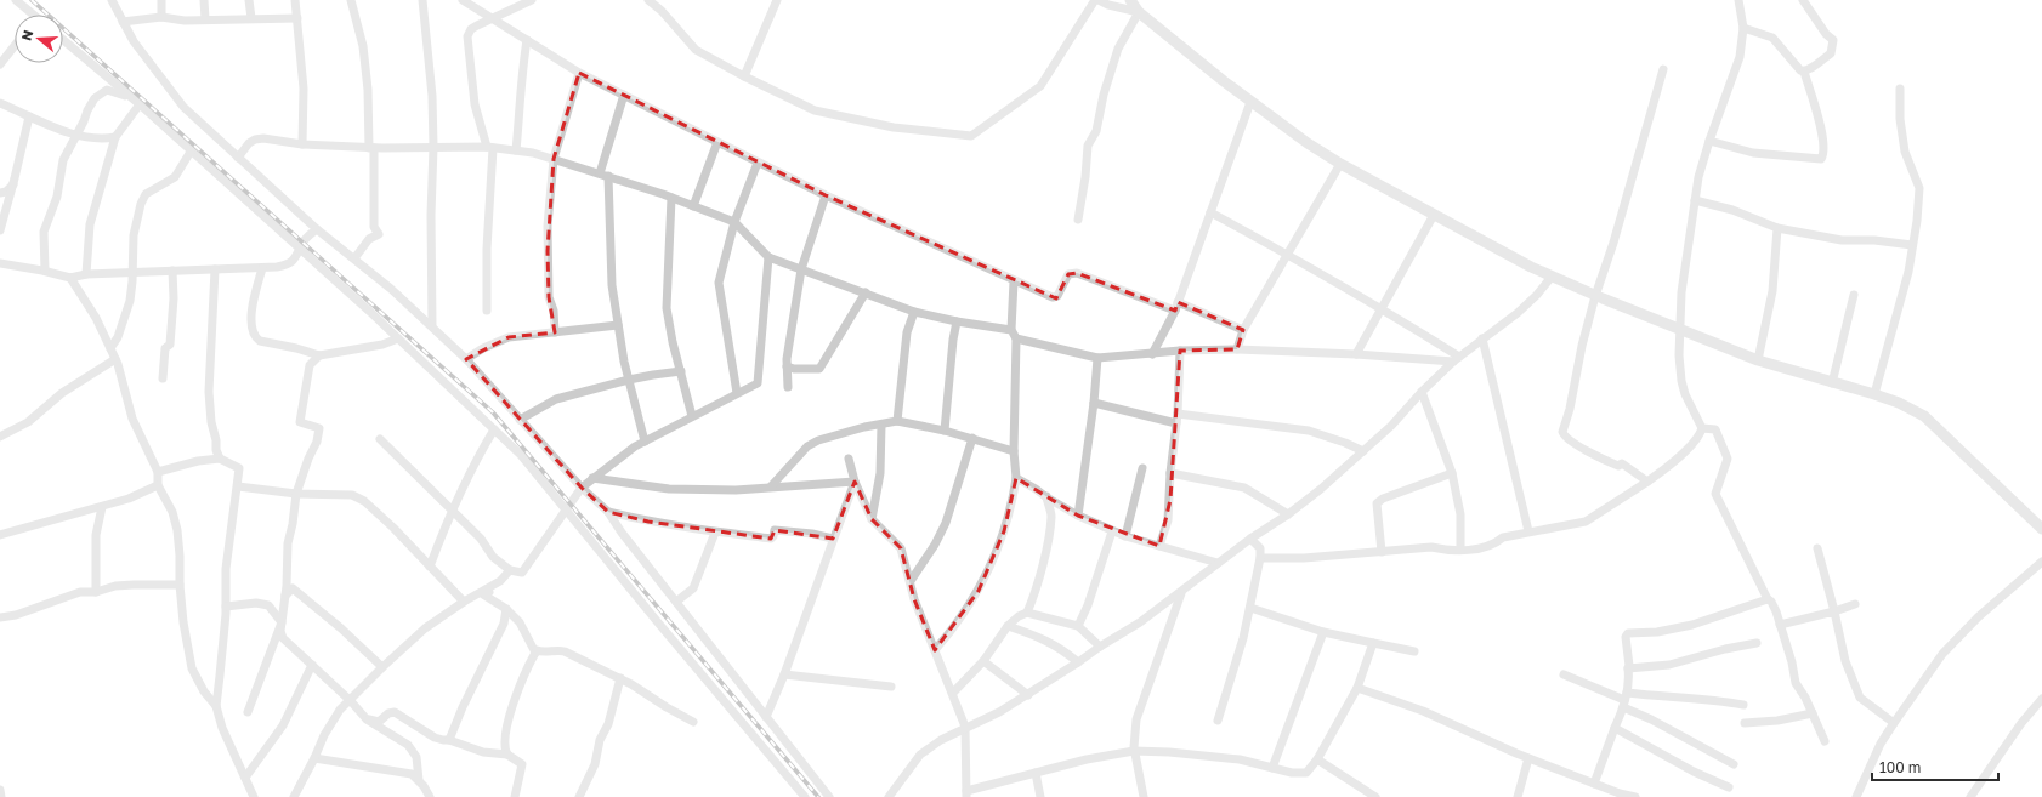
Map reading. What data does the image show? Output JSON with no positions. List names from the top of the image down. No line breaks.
{"scale_bar":"100 m","north":"left"}
